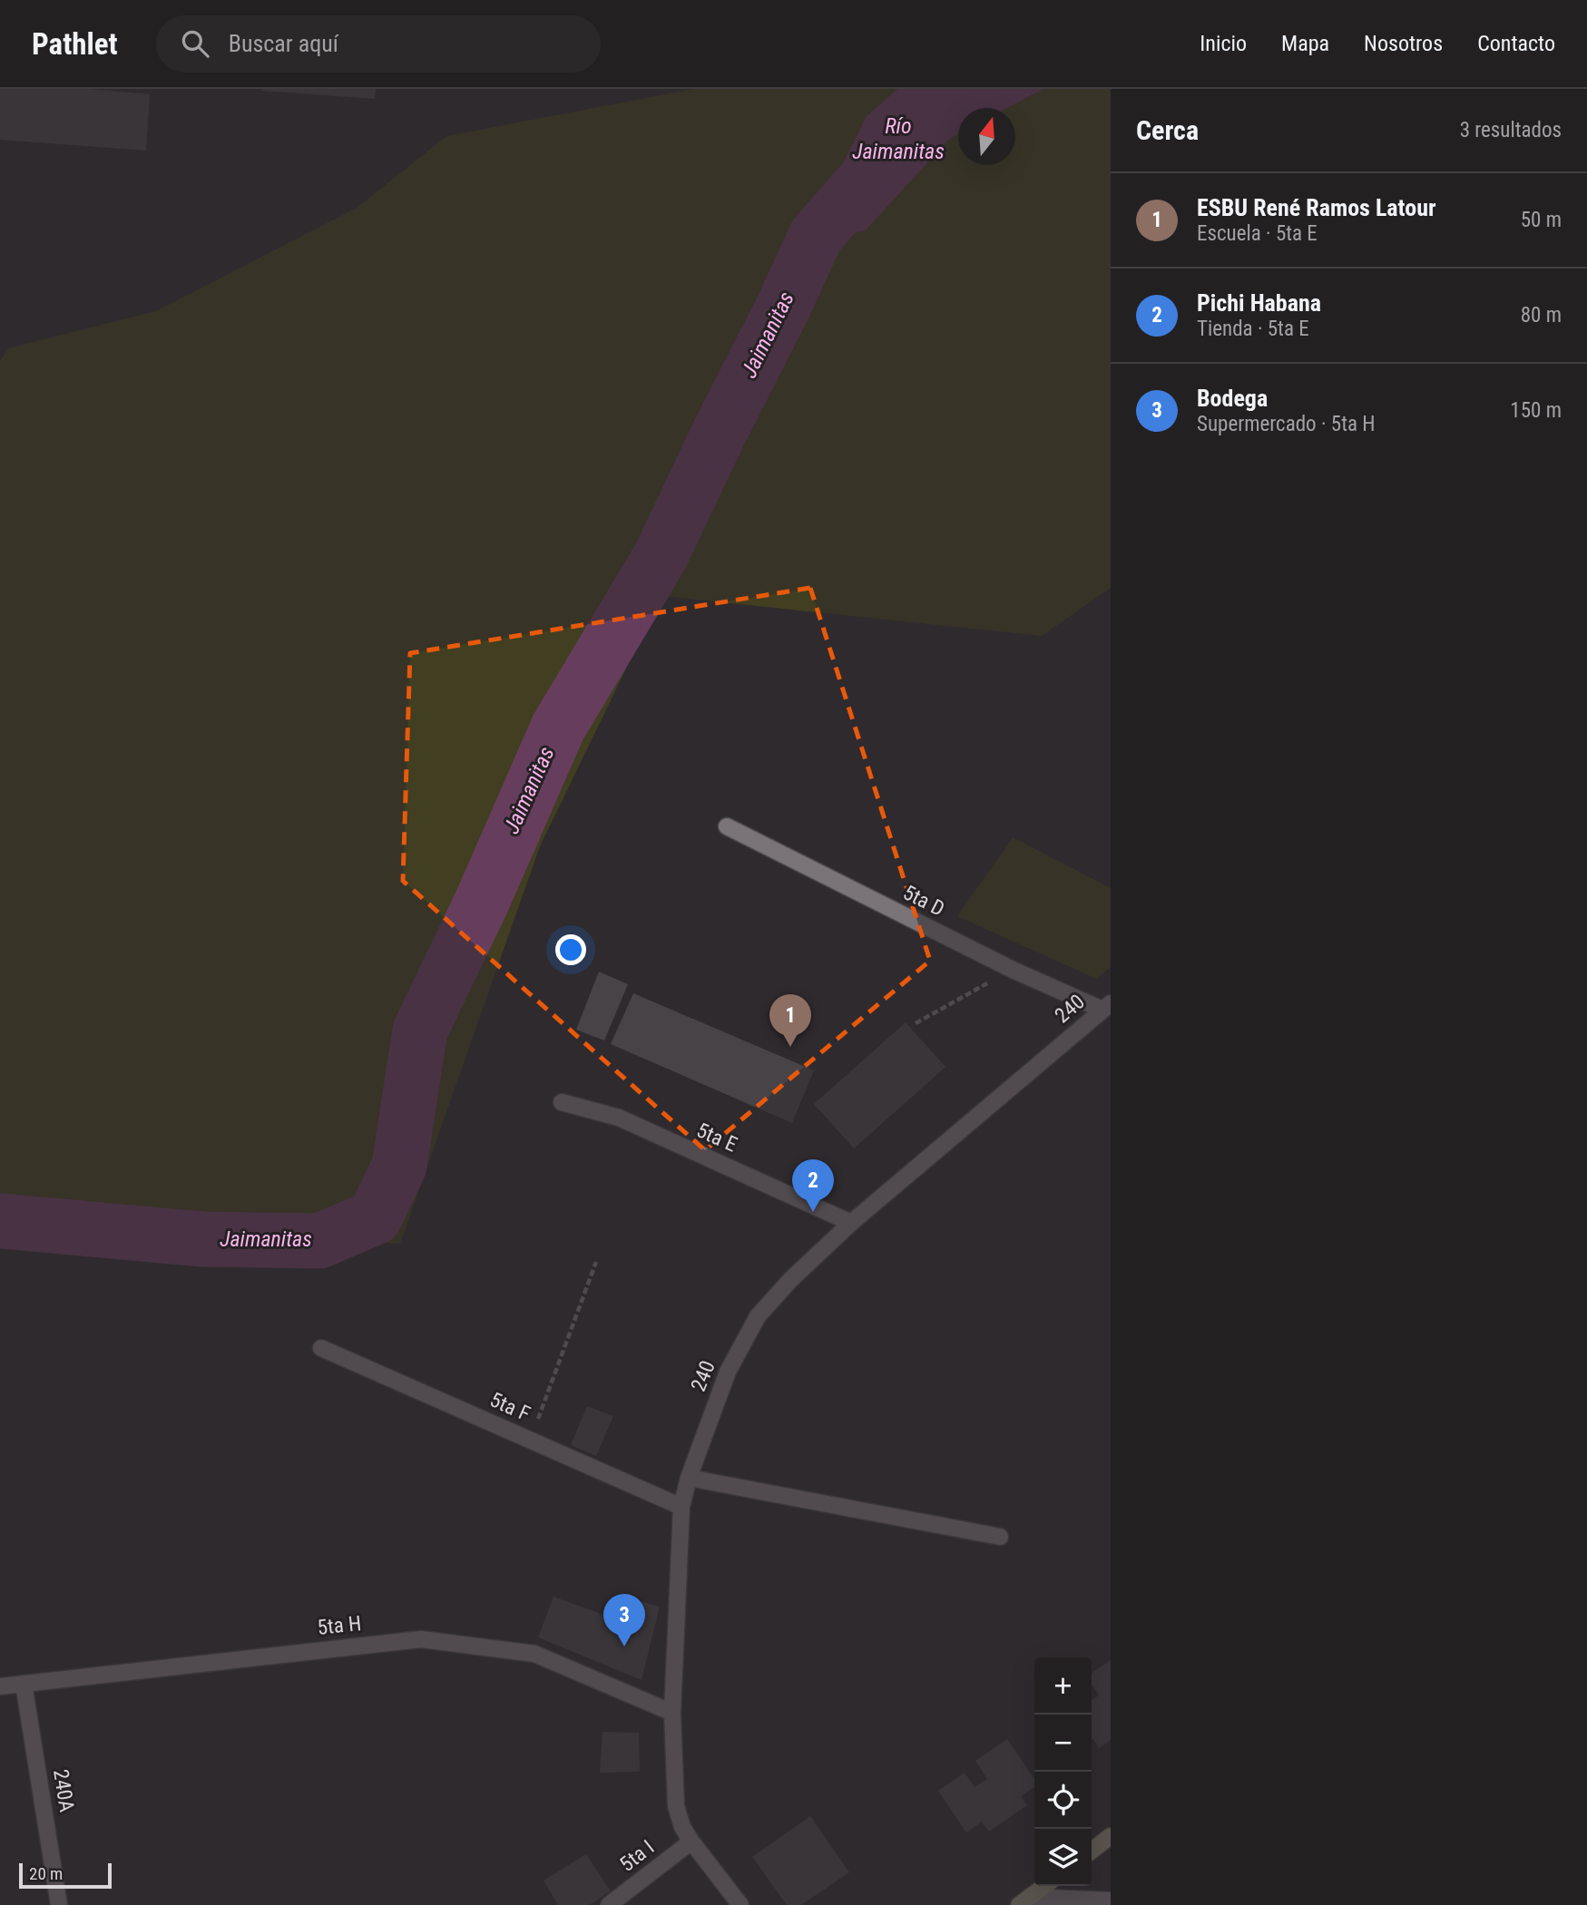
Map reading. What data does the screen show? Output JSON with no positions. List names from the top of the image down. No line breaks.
{"streets":{"street":["5ta D","240","5ta E","5ta F","5ta H","240A","5ta I"]},"crossings":[["5ta D","240"],["240","5ta E"],["240","5ta F"],["240","5ta H"],["240","5ta I"],["5ta H","240A"]],"water":["Río Jaimanitas","Jaimanitas"],"scale_bar":"20 m","north":"top","page":{"header":"Pathlet","search":"Buscar aquí","nav":["Inicio","Mapa","Nosotros","Contacto"],"heading":["Cerca","3 resultados"],"list":[{"mark":"1","name":"ESBU René Ramos Latour","note":"Escuela · 5ta E","value":"50 m"},{"mark":"2","name":"Pichi Habana","note":"Tienda · 5ta E","value":"80 m"},{"mark":"3","name":"Bodega","note":"Supermercado · 5ta H","value":"150 m"}],"pins":["1","2","3"],"map_buttons":["+","−"],"scale":"20 m"}}
